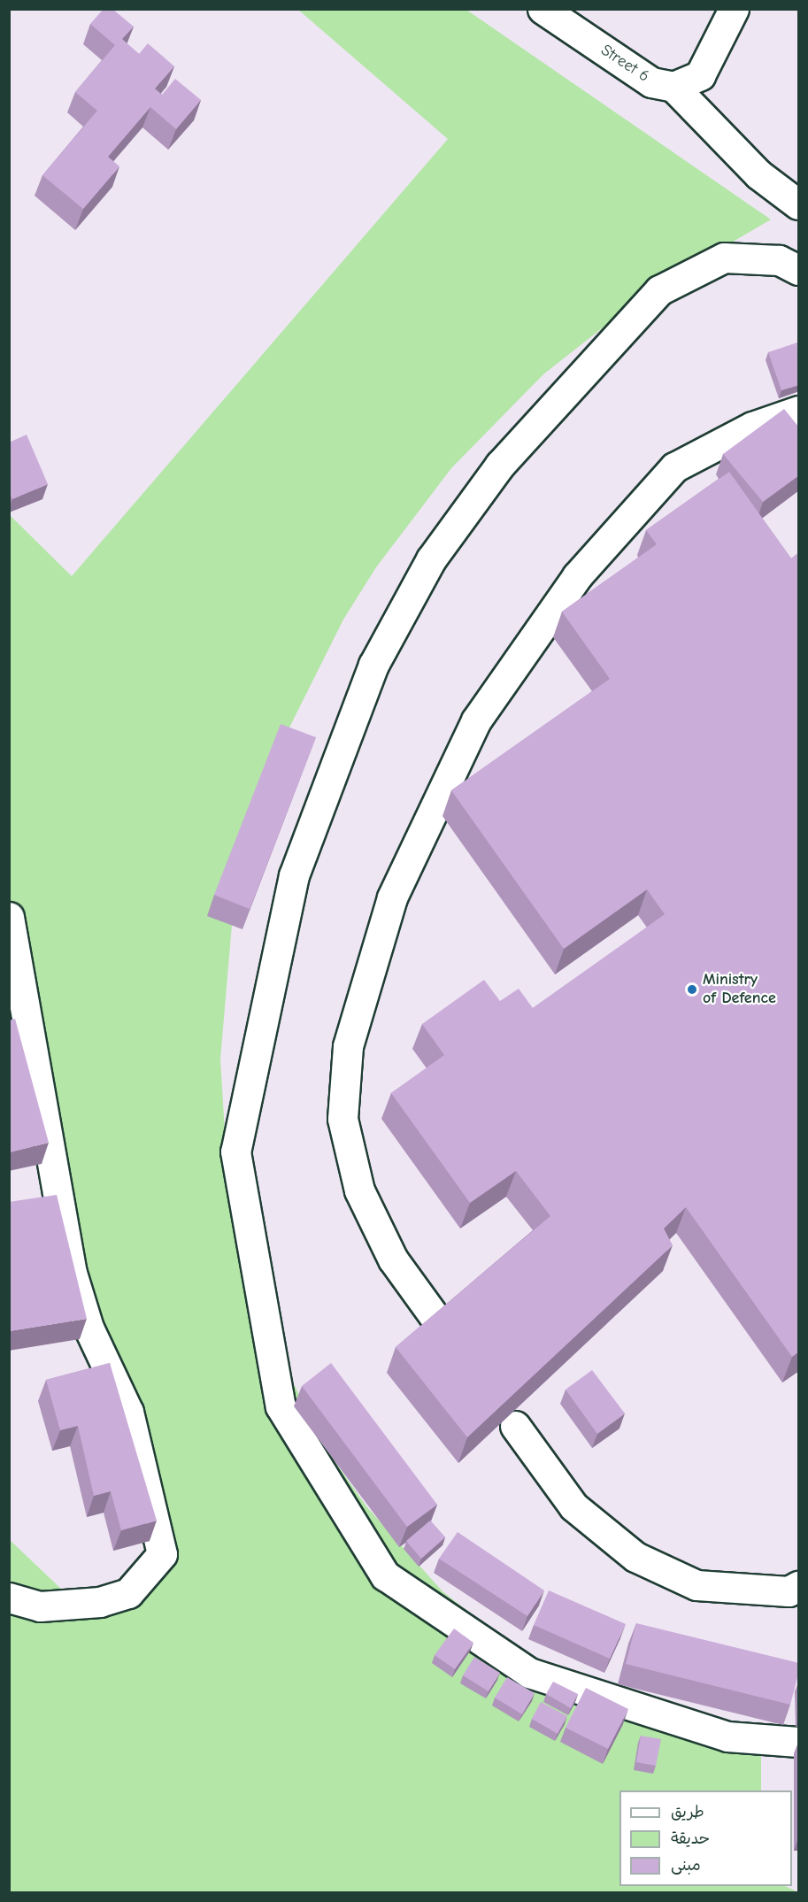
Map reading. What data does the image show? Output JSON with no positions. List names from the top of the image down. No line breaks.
{"streets":{"street":["Street 6"]},"places":["Ministry of Defence"],"legend":["طريق","حديقة","مبنى"]}
